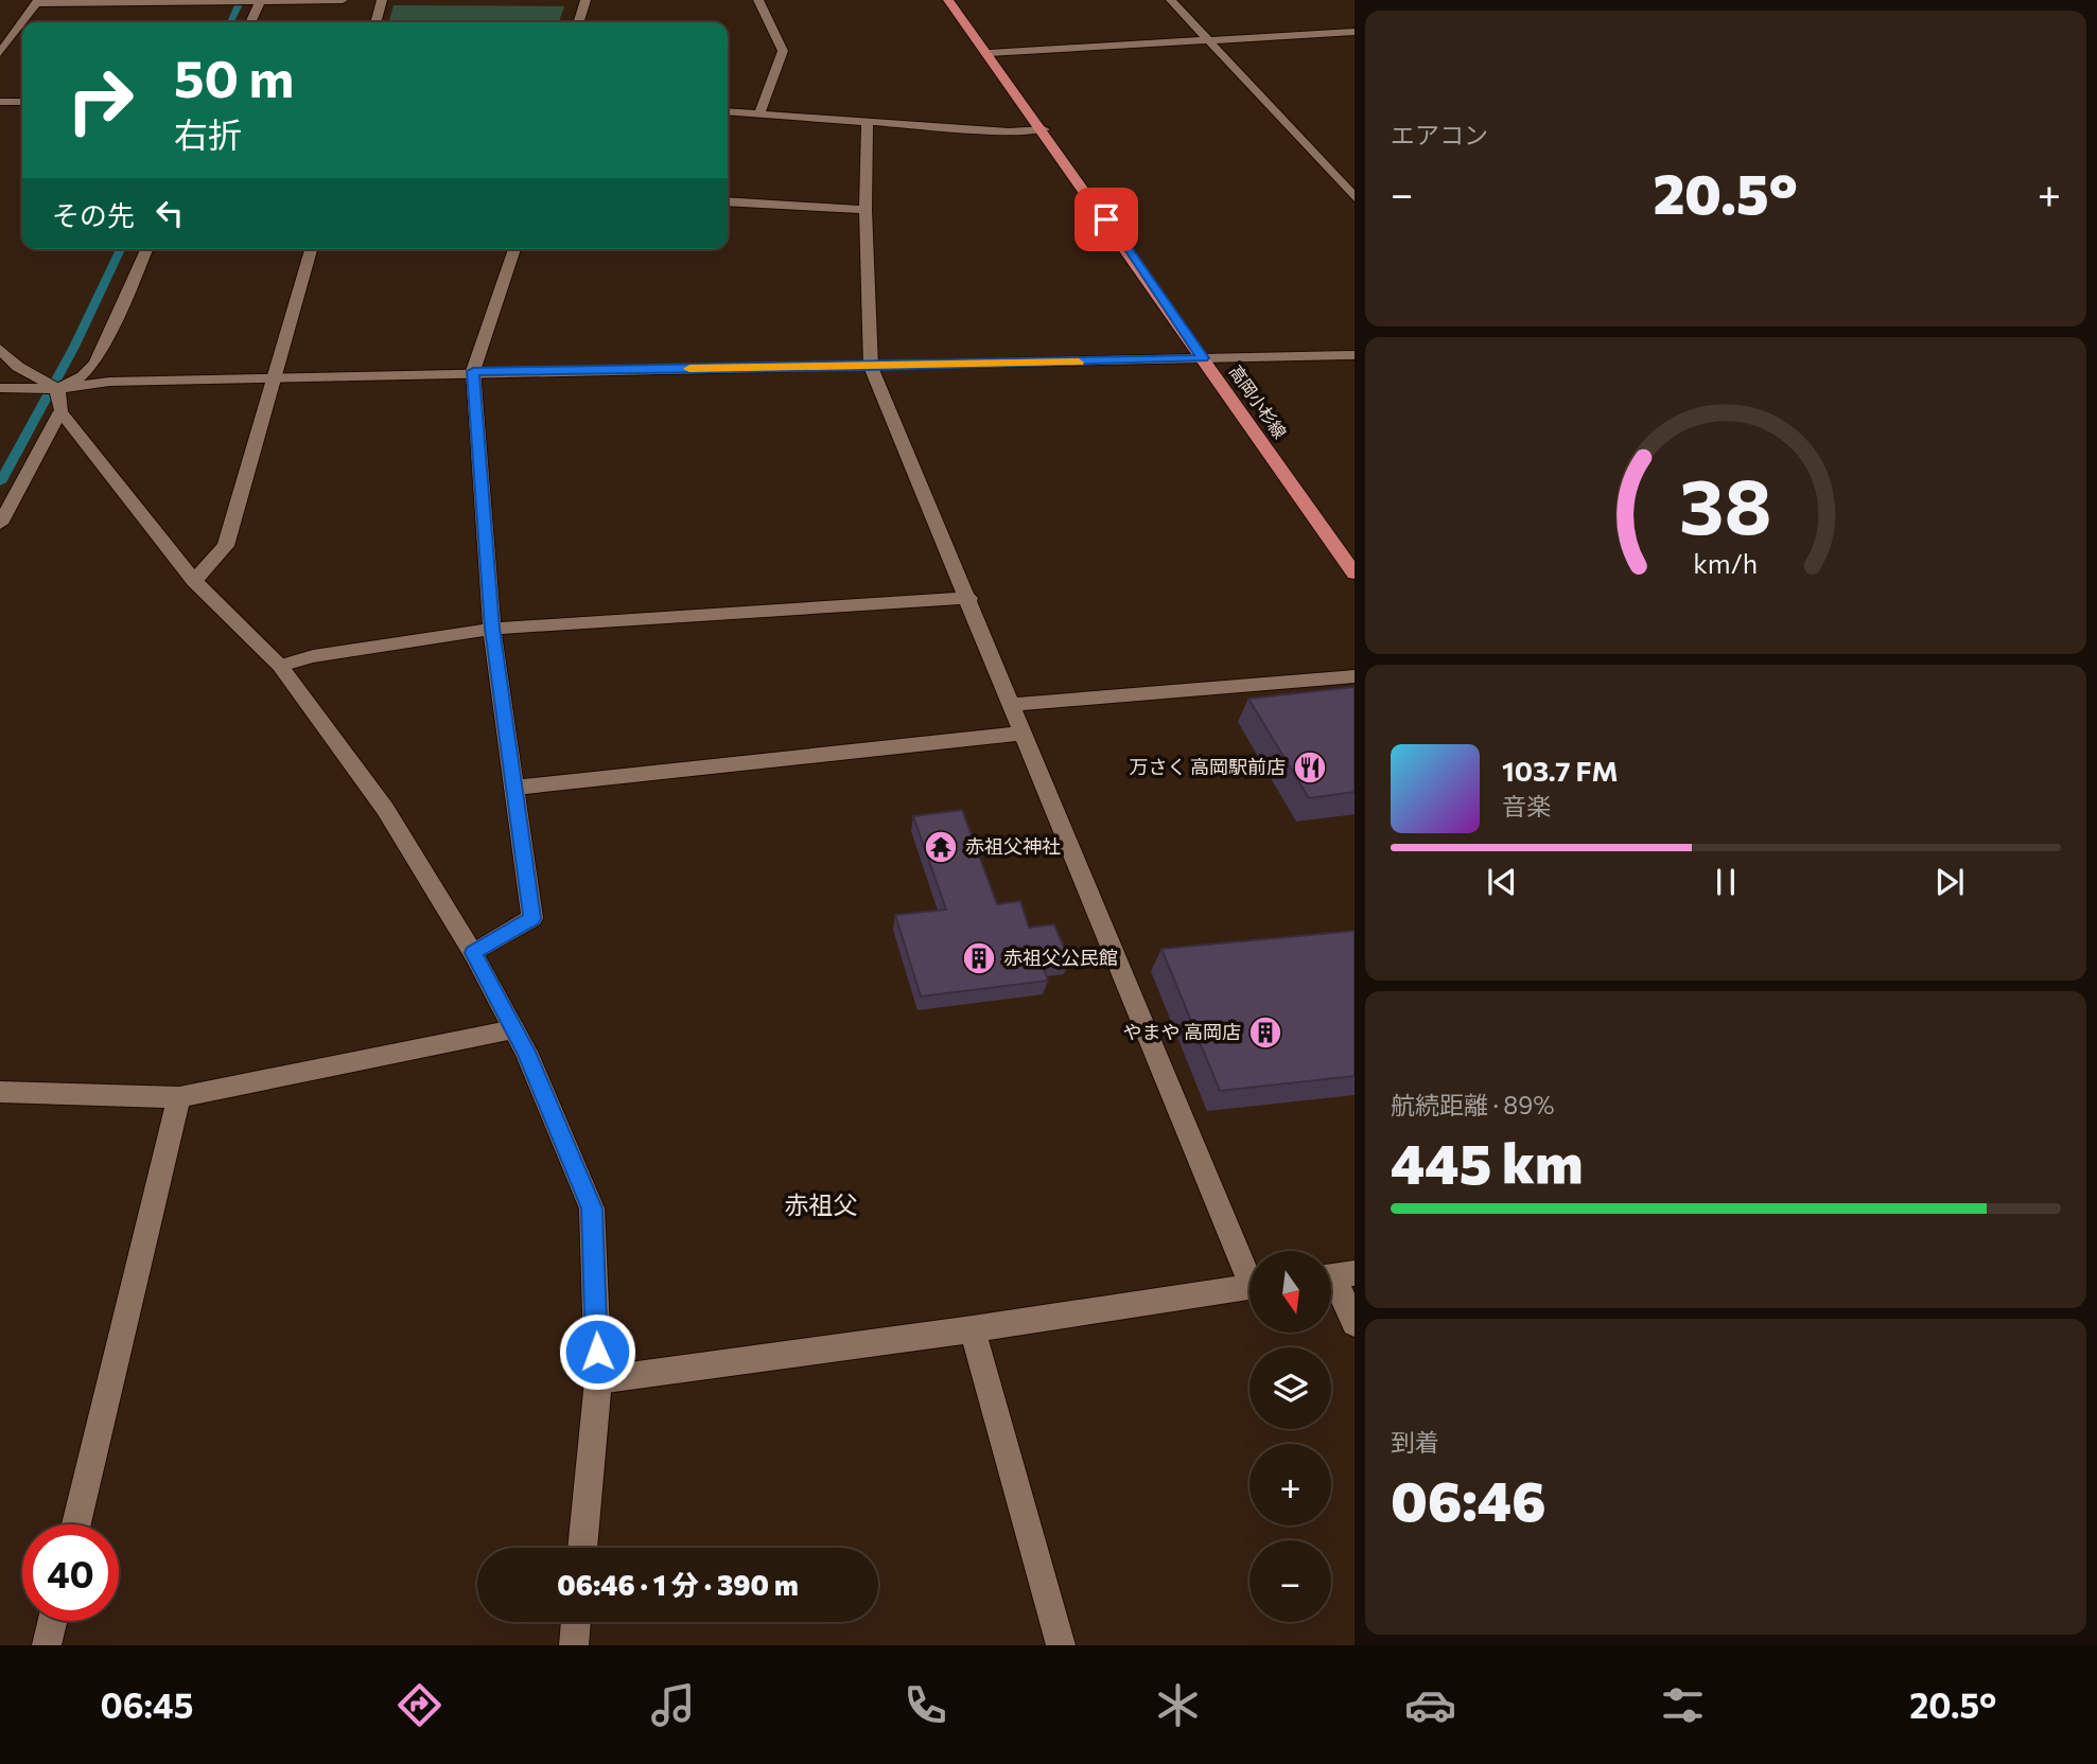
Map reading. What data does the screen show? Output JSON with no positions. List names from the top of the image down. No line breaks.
{"streets":{"main road":["高岡小杉線"]},"districts":["赤祖父"],"places":{"restaurant":["万さく 高岡駅前店"],"temple":["赤祖父神社"],"building":["赤祖父公民館","やまや 高岡店"]},"north":"bottom","page":{"tile":["エアコン",["航続距離 · 89%","445 km"],["到着","06:46"]],"turn":["50 m","右折"],"heat":["−","20.5°","+"],"then":"その先","song":["103.7 FM","音楽"],"map_buttons":["+","−"],"limit":"40","trip":"06:46 · 1 分 · 390 m","tabs":["06:45","20.5°"],"gauge":["38","km/h"]}}
